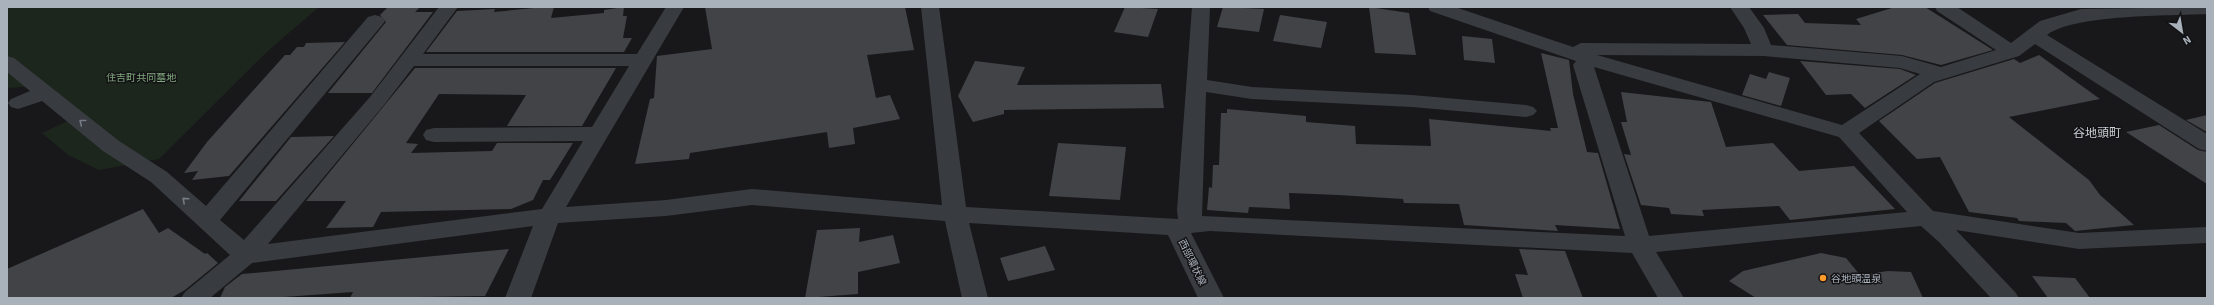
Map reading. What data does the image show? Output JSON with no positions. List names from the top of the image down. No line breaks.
{"streets":{"street":["西部環状線"]},"districts":["谷地頭町"],"parks":["住吉町共同墓地"],"places":["谷地頭温泉"],"north":"bottom right"}
